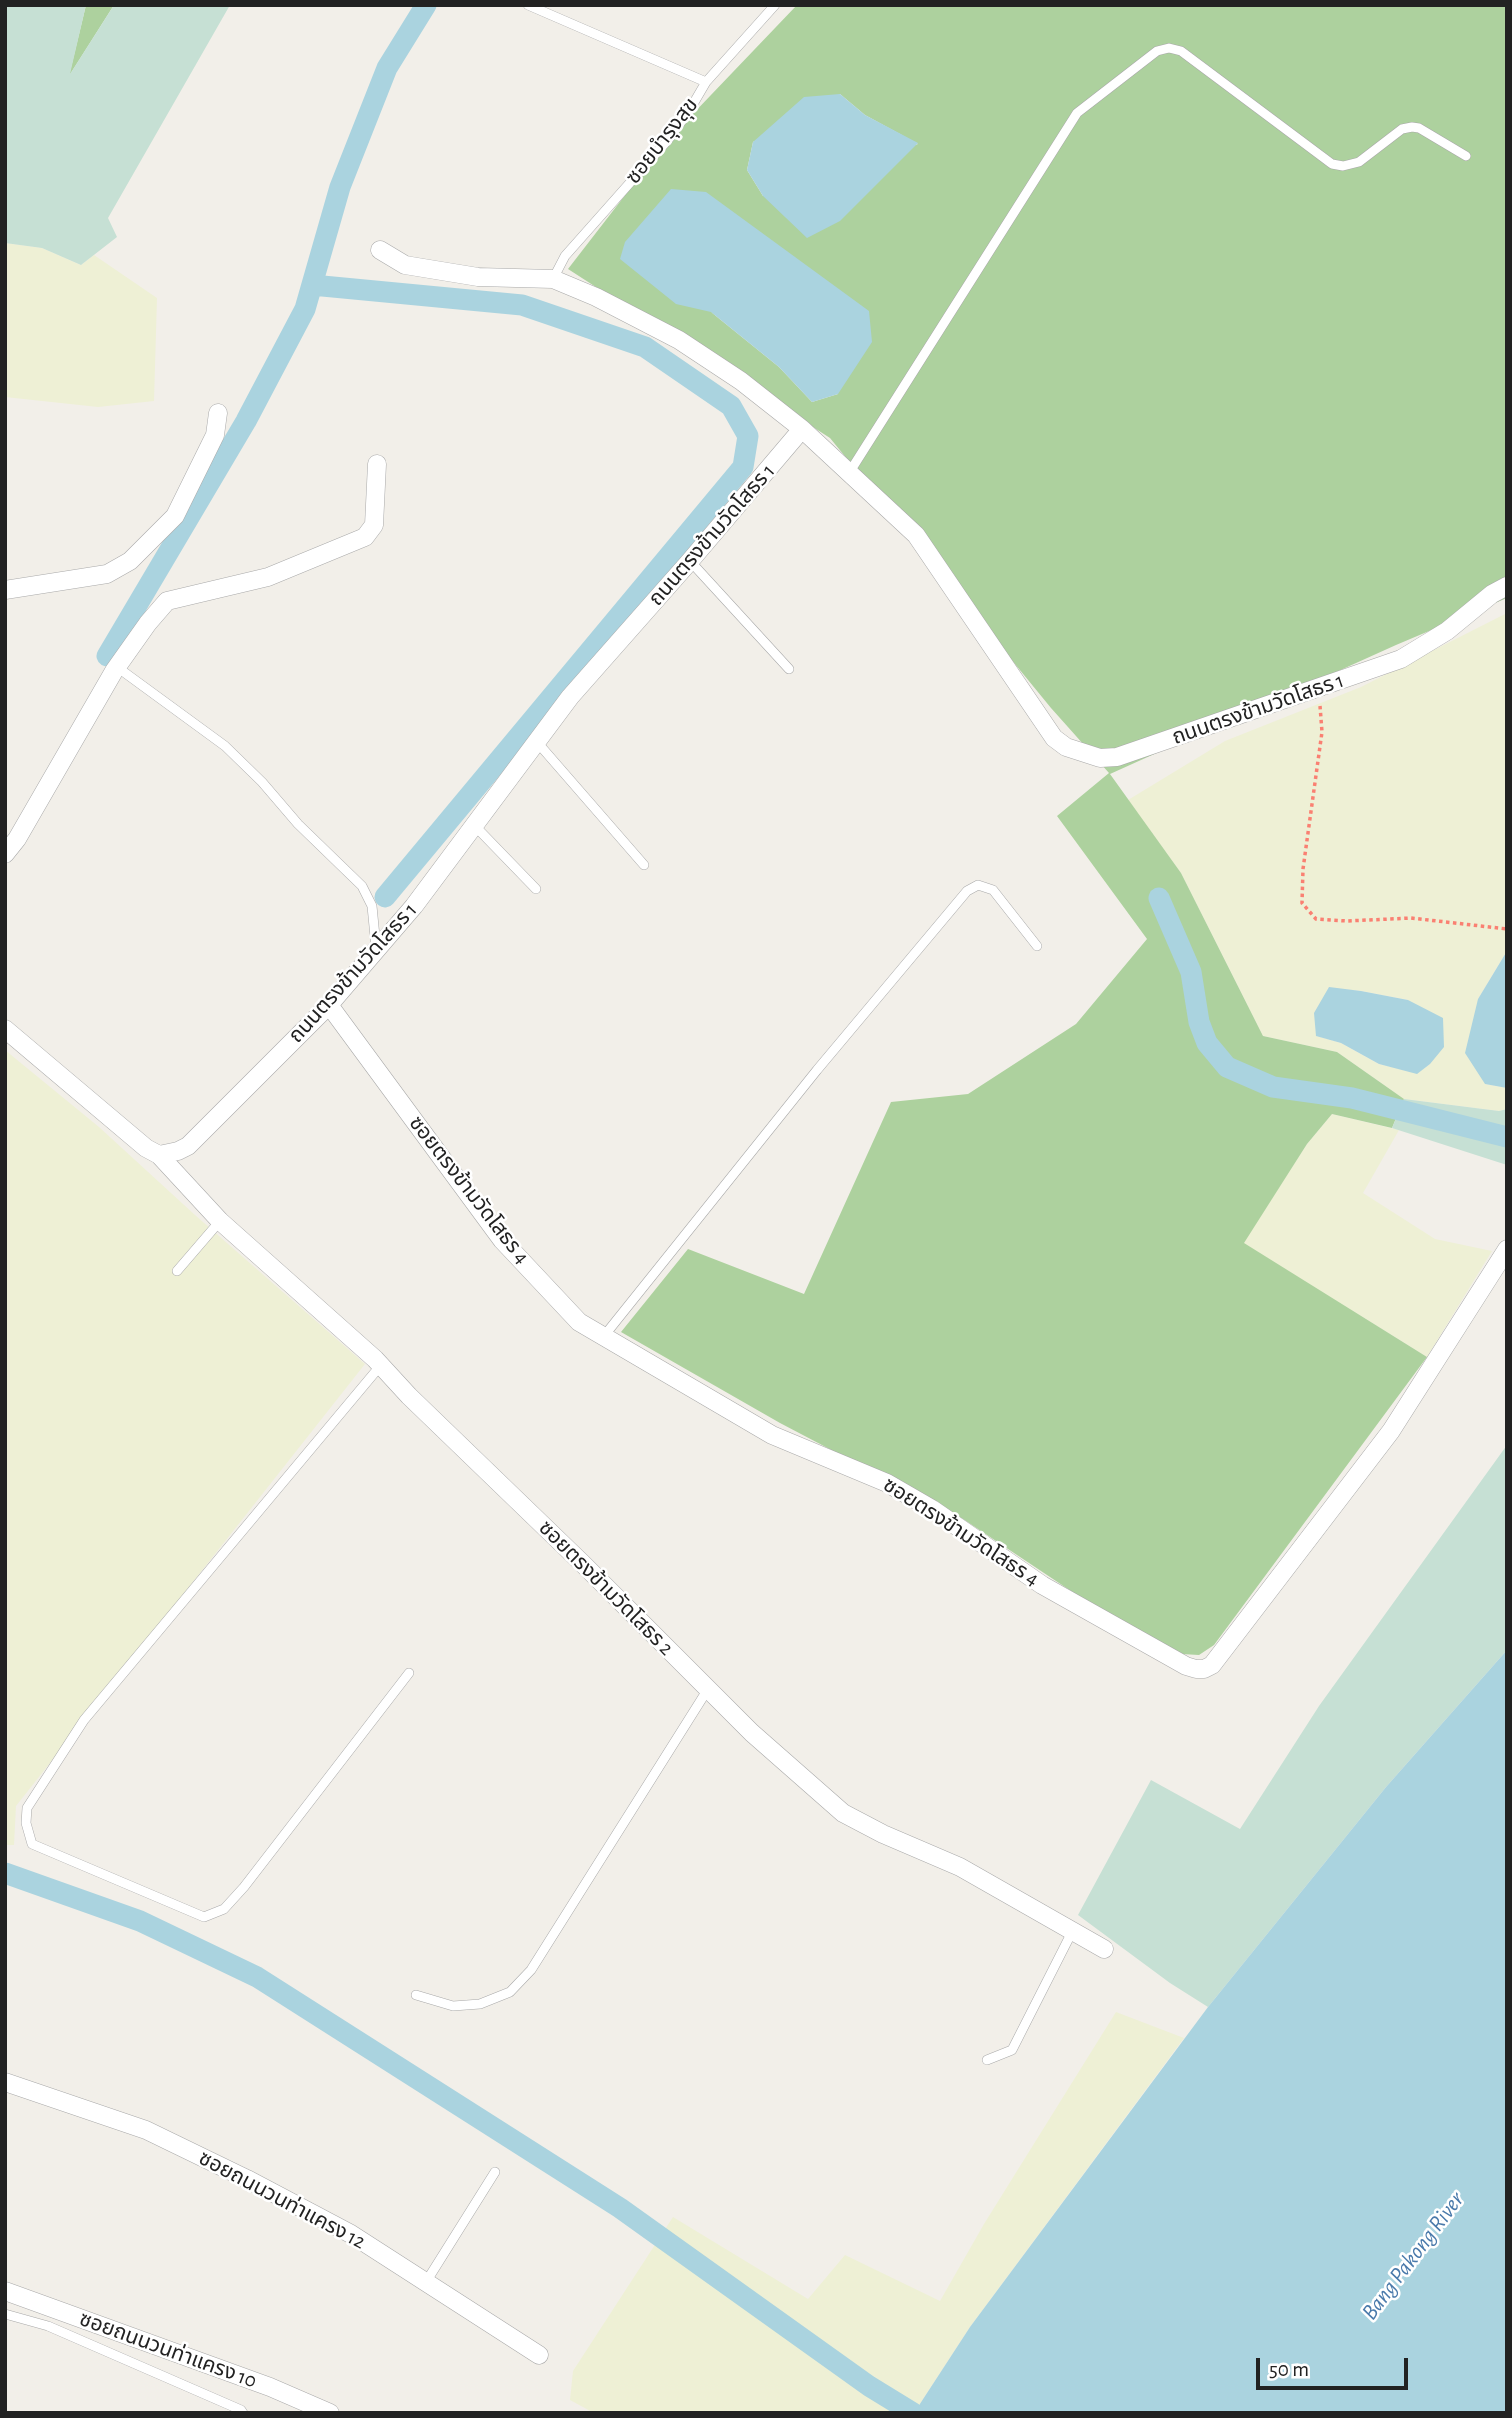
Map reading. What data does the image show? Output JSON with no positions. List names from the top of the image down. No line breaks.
{"streets":{"street":["ถนนตรงข้ามวัดโสธร 1","ซอยตรงข้ามวัดโสธร 4","ซอยตรงข้ามวัดโสธร 2","ซอยถนนวนท่าแครง 12","ซอยถนนวนท่าแครง 10"],"lane":["ซอยบำรุงสุข"]},"crossings":[["ถนนตรงข้ามวัดโสธร 1","ซอยตรงข้ามวัดโสธร 4"],["ถนนตรงข้ามวัดโสธร 1","ซอยตรงข้ามวัดโสธร 2"]],"water":["Bang Pakong River"],"scale_bar":"50 m"}
